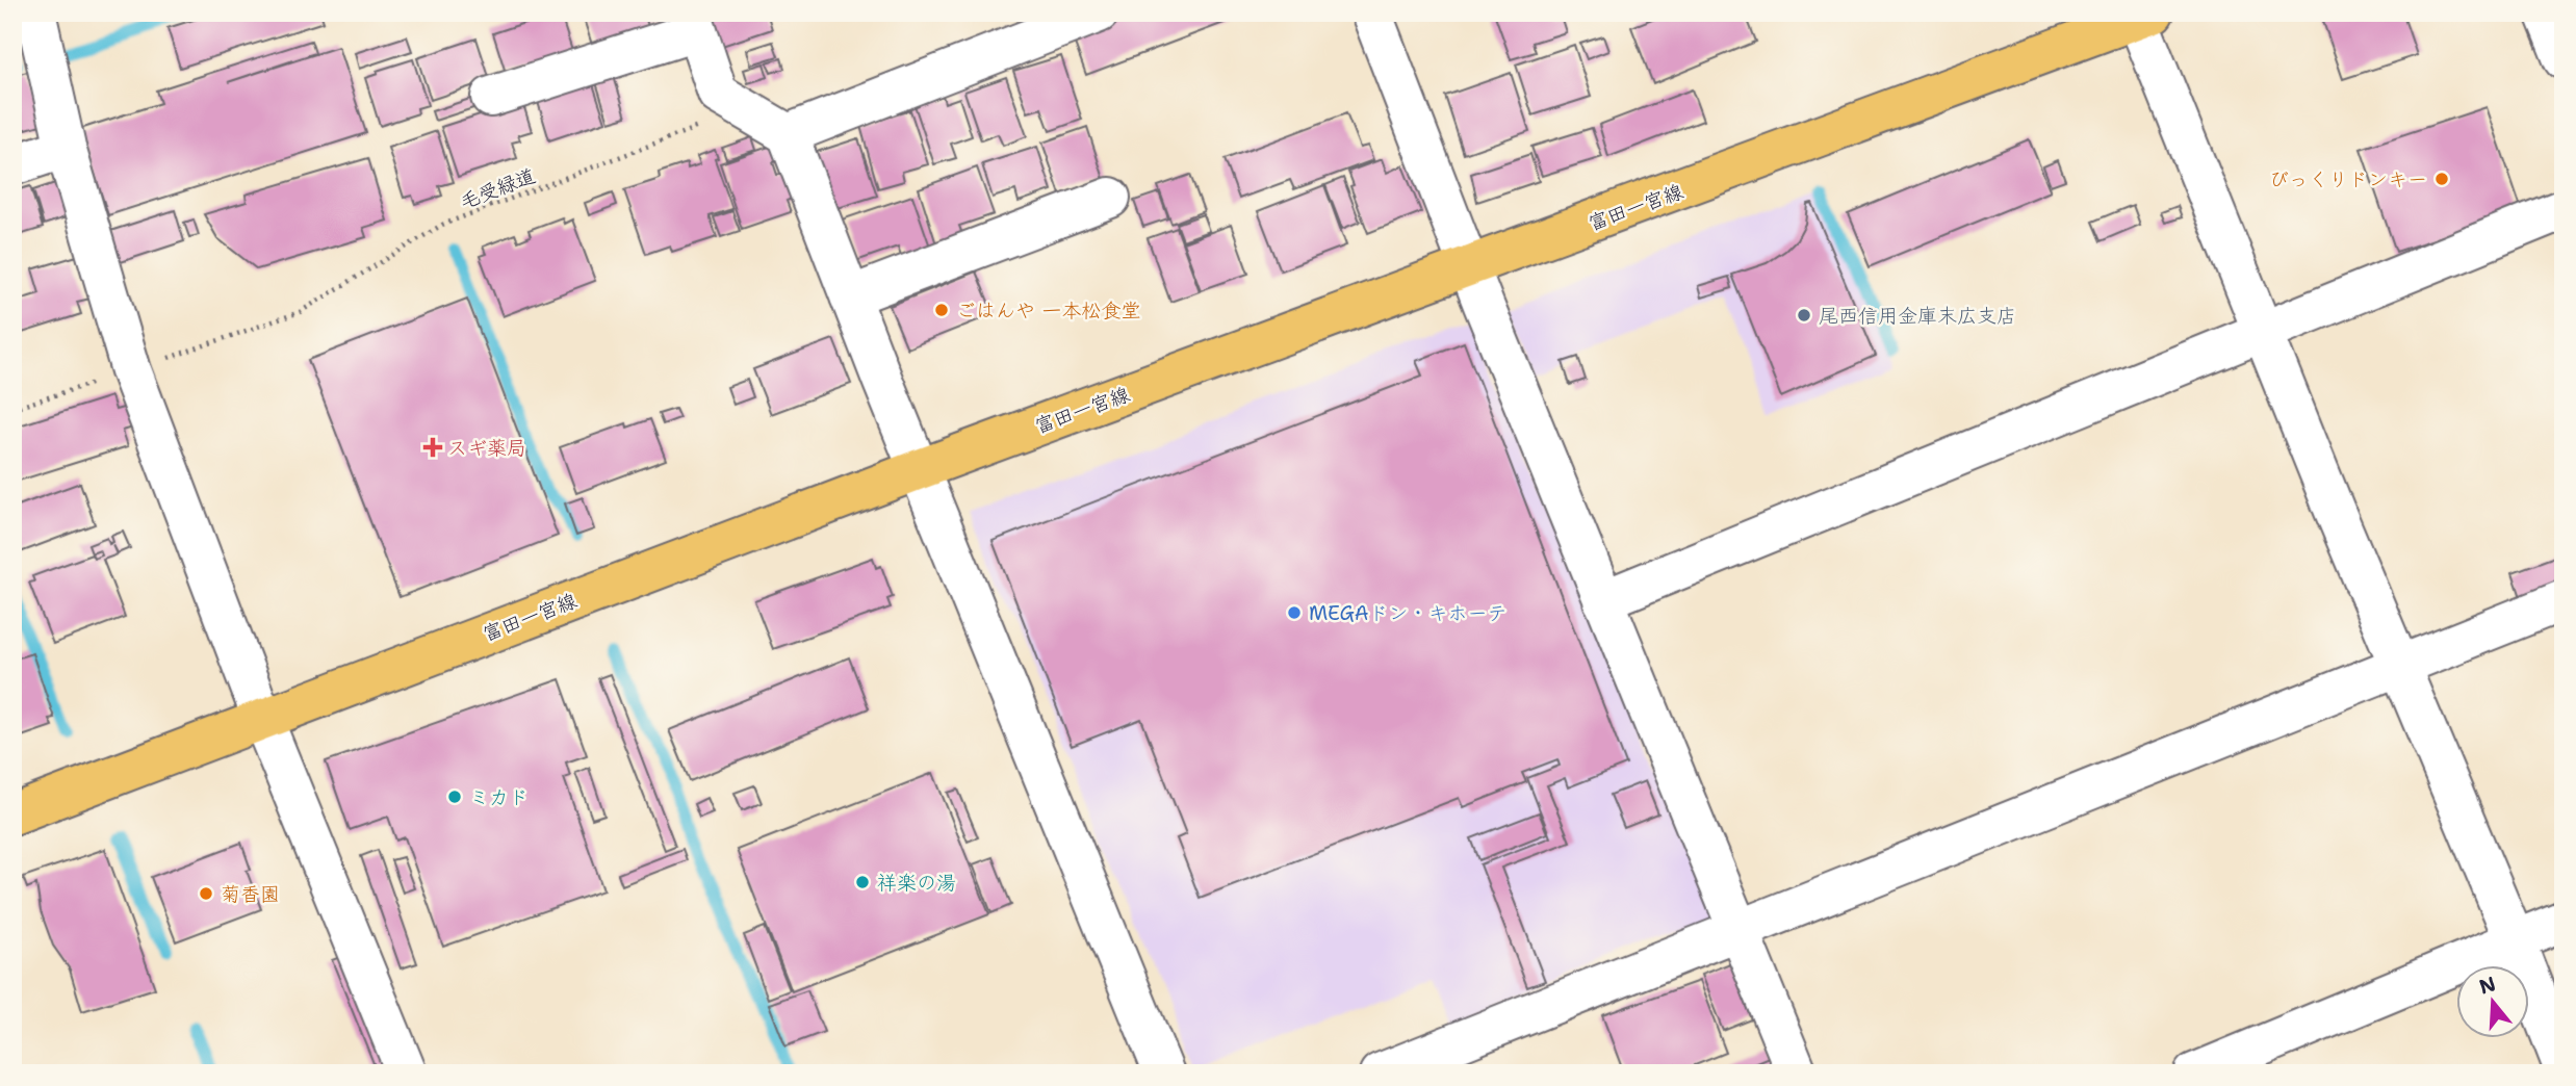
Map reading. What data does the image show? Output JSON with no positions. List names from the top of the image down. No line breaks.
{"streets":{"main road":["富田一宮線"],"path":["毛受緑道"]},"places":{"other":["びっくりドンキー","ごはんや 一本松食堂","尾西信用金庫末広支店","MEGAドン・キホーテ","ミカド","祥楽の湯","菊香園"],"health":["スギ薬局"]},"north":"top"}
